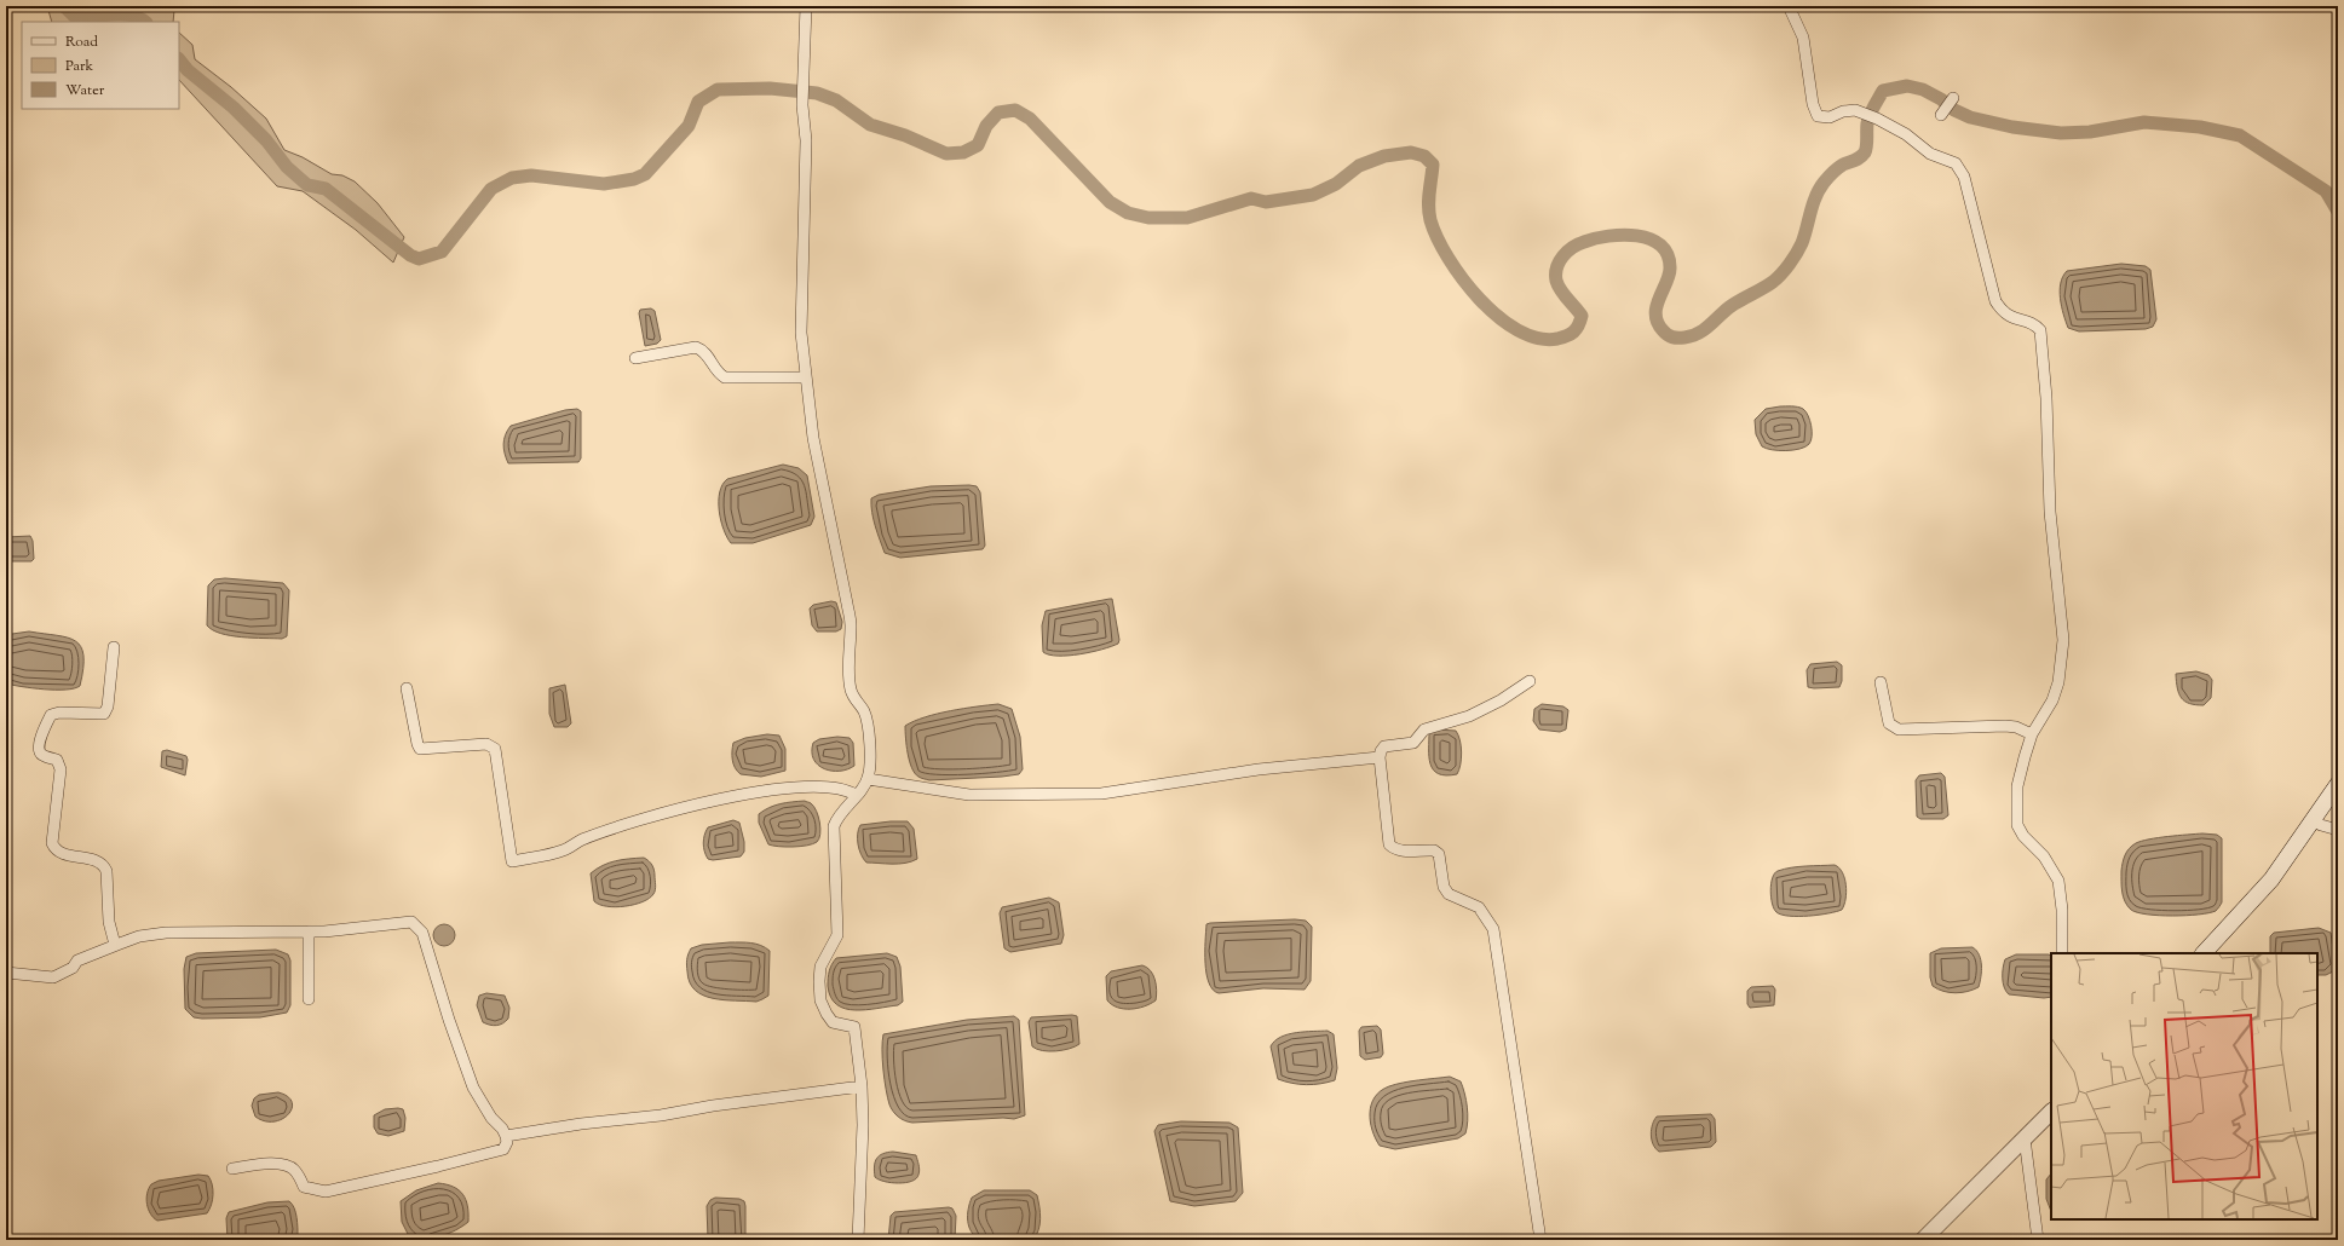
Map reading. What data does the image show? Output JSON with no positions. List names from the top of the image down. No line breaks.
{"legend":["Road","Park","Water"]}
